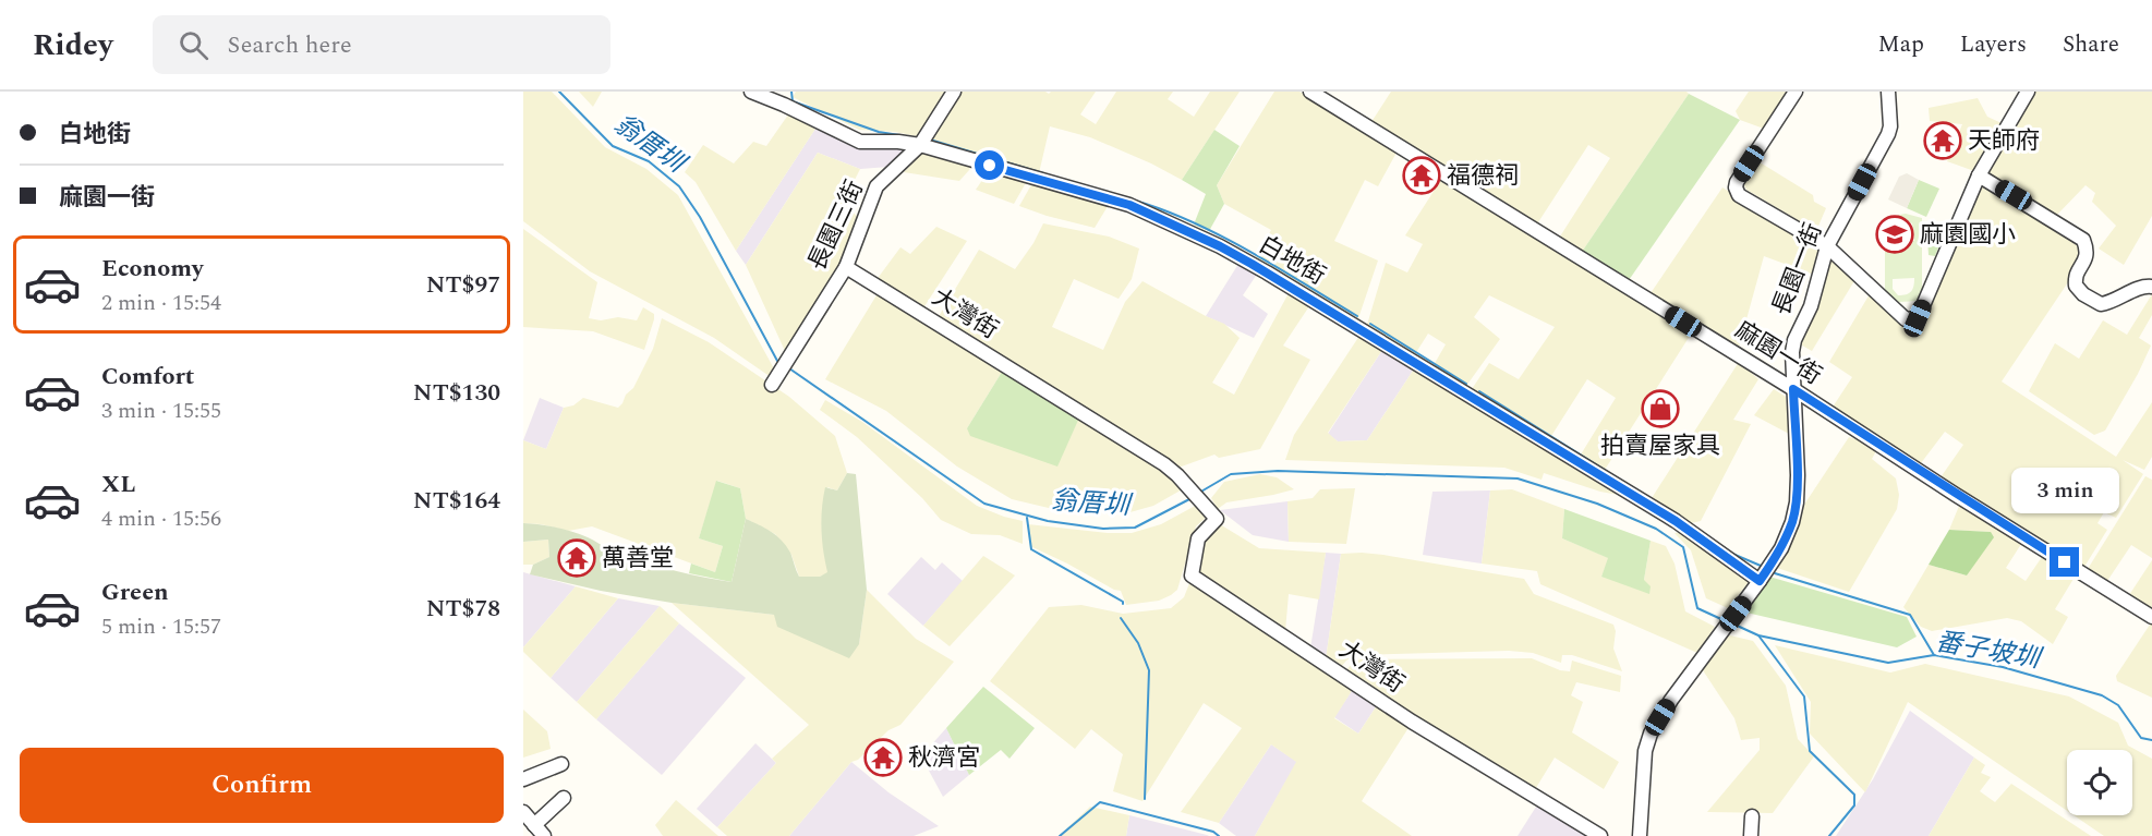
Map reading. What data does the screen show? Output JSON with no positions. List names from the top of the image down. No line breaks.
{"streets":{"street":["長園三街","白地街","長園一街","大灣街","麻園一街"]},"crossings":[["長園三街","白地街"],["長園三街","大灣街"],["白地街","長園一街"],["長園一街","麻園一街"]],"water":["翁厝圳","番子坡圳"],"places":{"temple":["天師府","福德祠","萬善堂","秋濟宮"],"school or university":["麻園國小"],"shop":["拍賣屋家具"]},"page":{"header":"Ridey","search":"Search here","nav":["Map","Layers","Share"],"banner":["白地街","麻園一街"],"list":[{"name":"Economy","note":"2 min · 15:54","value":"NT$97"},{"name":"Comfort","note":"3 min · 15:55","value":"NT$130"},{"name":"XL","note":"4 min · 15:56","value":"NT$164"},{"name":"Green","note":"5 min · 15:57","value":"NT$78"}],"bubble":"3 min","buttons":"Confirm"}}
